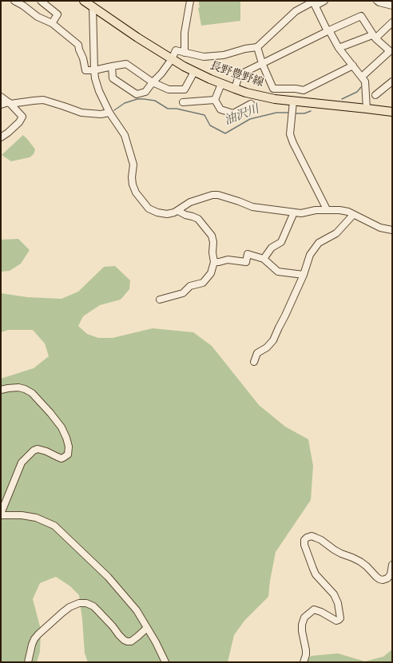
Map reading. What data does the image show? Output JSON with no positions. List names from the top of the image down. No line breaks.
{"streets":{"main road":["長野豊野線"]},"water":["油沢川"]}
